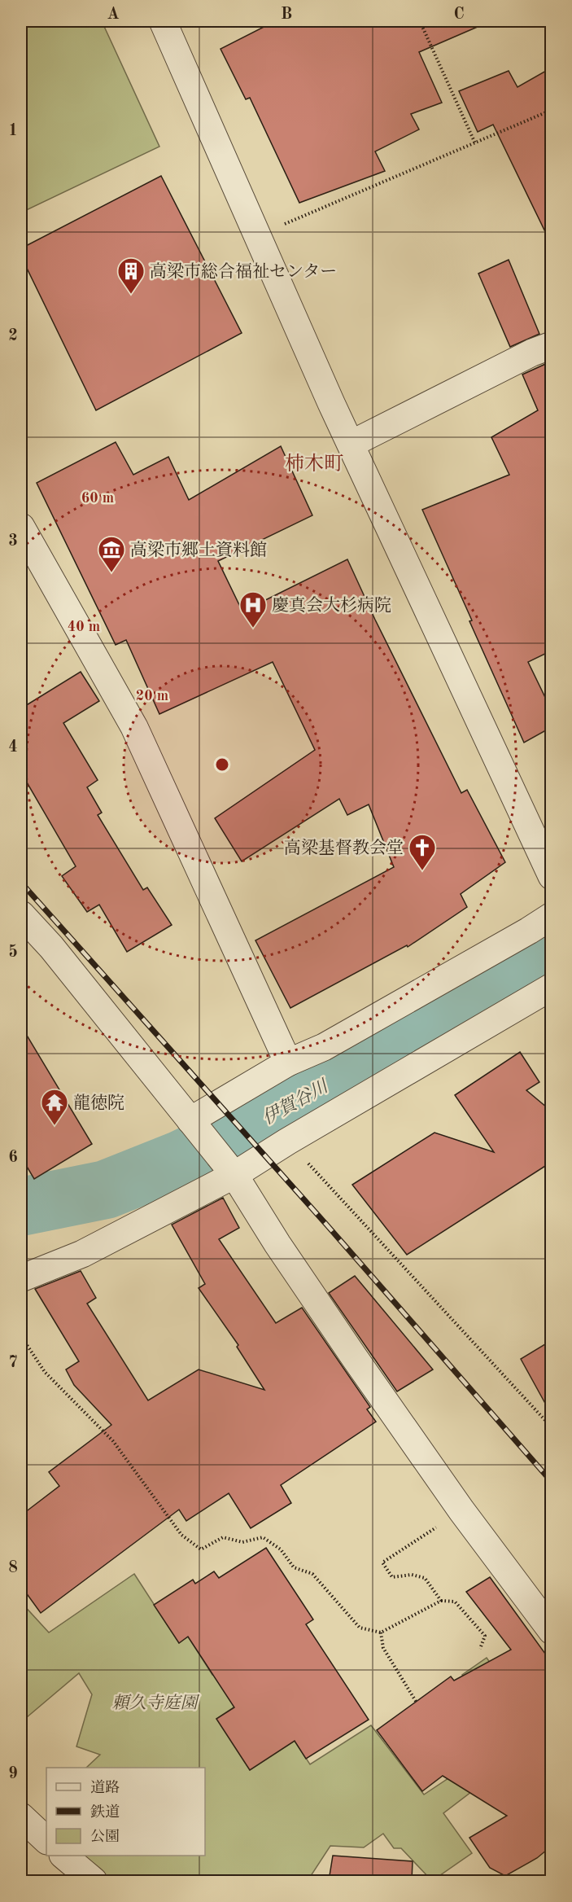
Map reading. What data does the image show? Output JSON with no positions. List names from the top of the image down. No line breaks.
{"districts":["柿木町"],"water":["伊賀谷川"],"parks":["頼久寺庭園"],"places":{"building":["高梁市総合福祉センター"],"museum":["高梁市郷土資料館"],"hospital":["慶真会大杉病院"],"church":["高梁基督教会堂"],"temple":["龍徳院"]},"legend":["道路","鉄道","公園"],"grid":{"columns":["A","B","C"],"rows":["1","2","3","4","5","6","7","8","9"]},"rings":["60 m","40 m","20 m"]}
